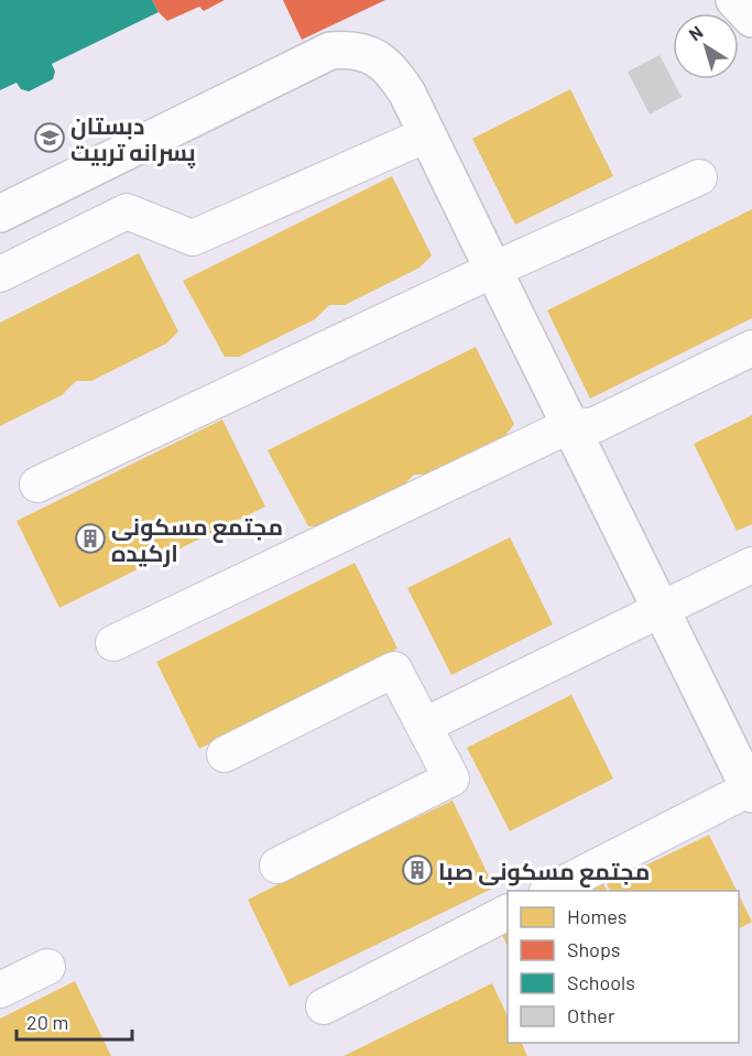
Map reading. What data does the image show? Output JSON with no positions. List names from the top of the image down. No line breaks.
{"places":{"school or university":["دبستان پسرانه تربیت"],"building":["مجتمع مسکونی ارکیده","مجتمع مسکونی صبا"]},"legend":["Homes","Shops","Schools","Other"],"scale_bar":"20 m","north":"top left"}
